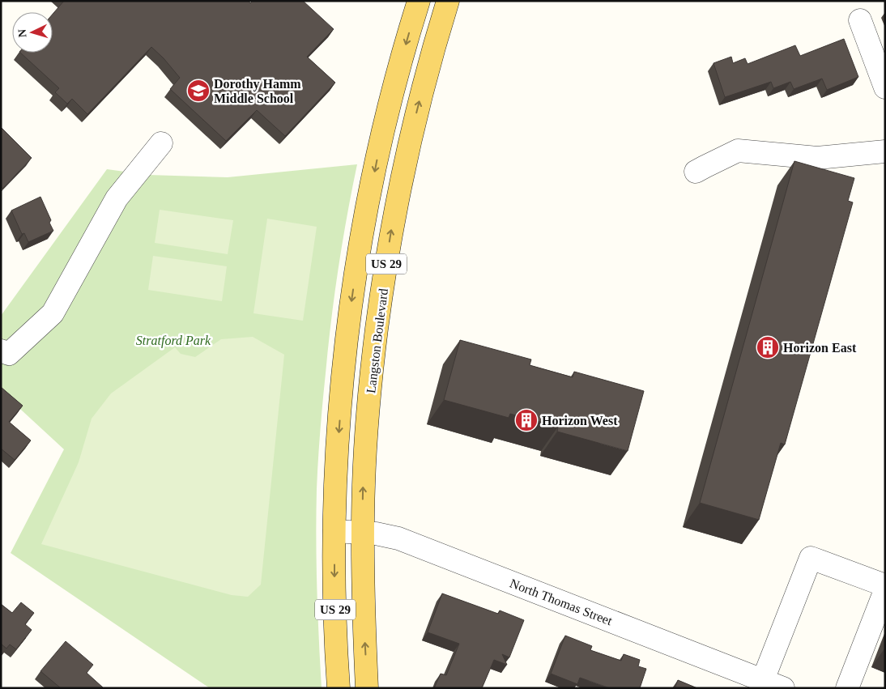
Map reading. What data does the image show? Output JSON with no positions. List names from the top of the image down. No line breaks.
{"streets":{"main road":["US 29","Langston Boulevard"],"street":["North Thomas Street"]},"crossings":[["US 29","North Thomas Street"],["Langston Boulevard","North Thomas Street"]],"parks":["Stratford Park"],"places":{"school or university":["Dorothy Hamm Middle School"],"building":["Horizon East","Horizon West"]},"north":"left"}
